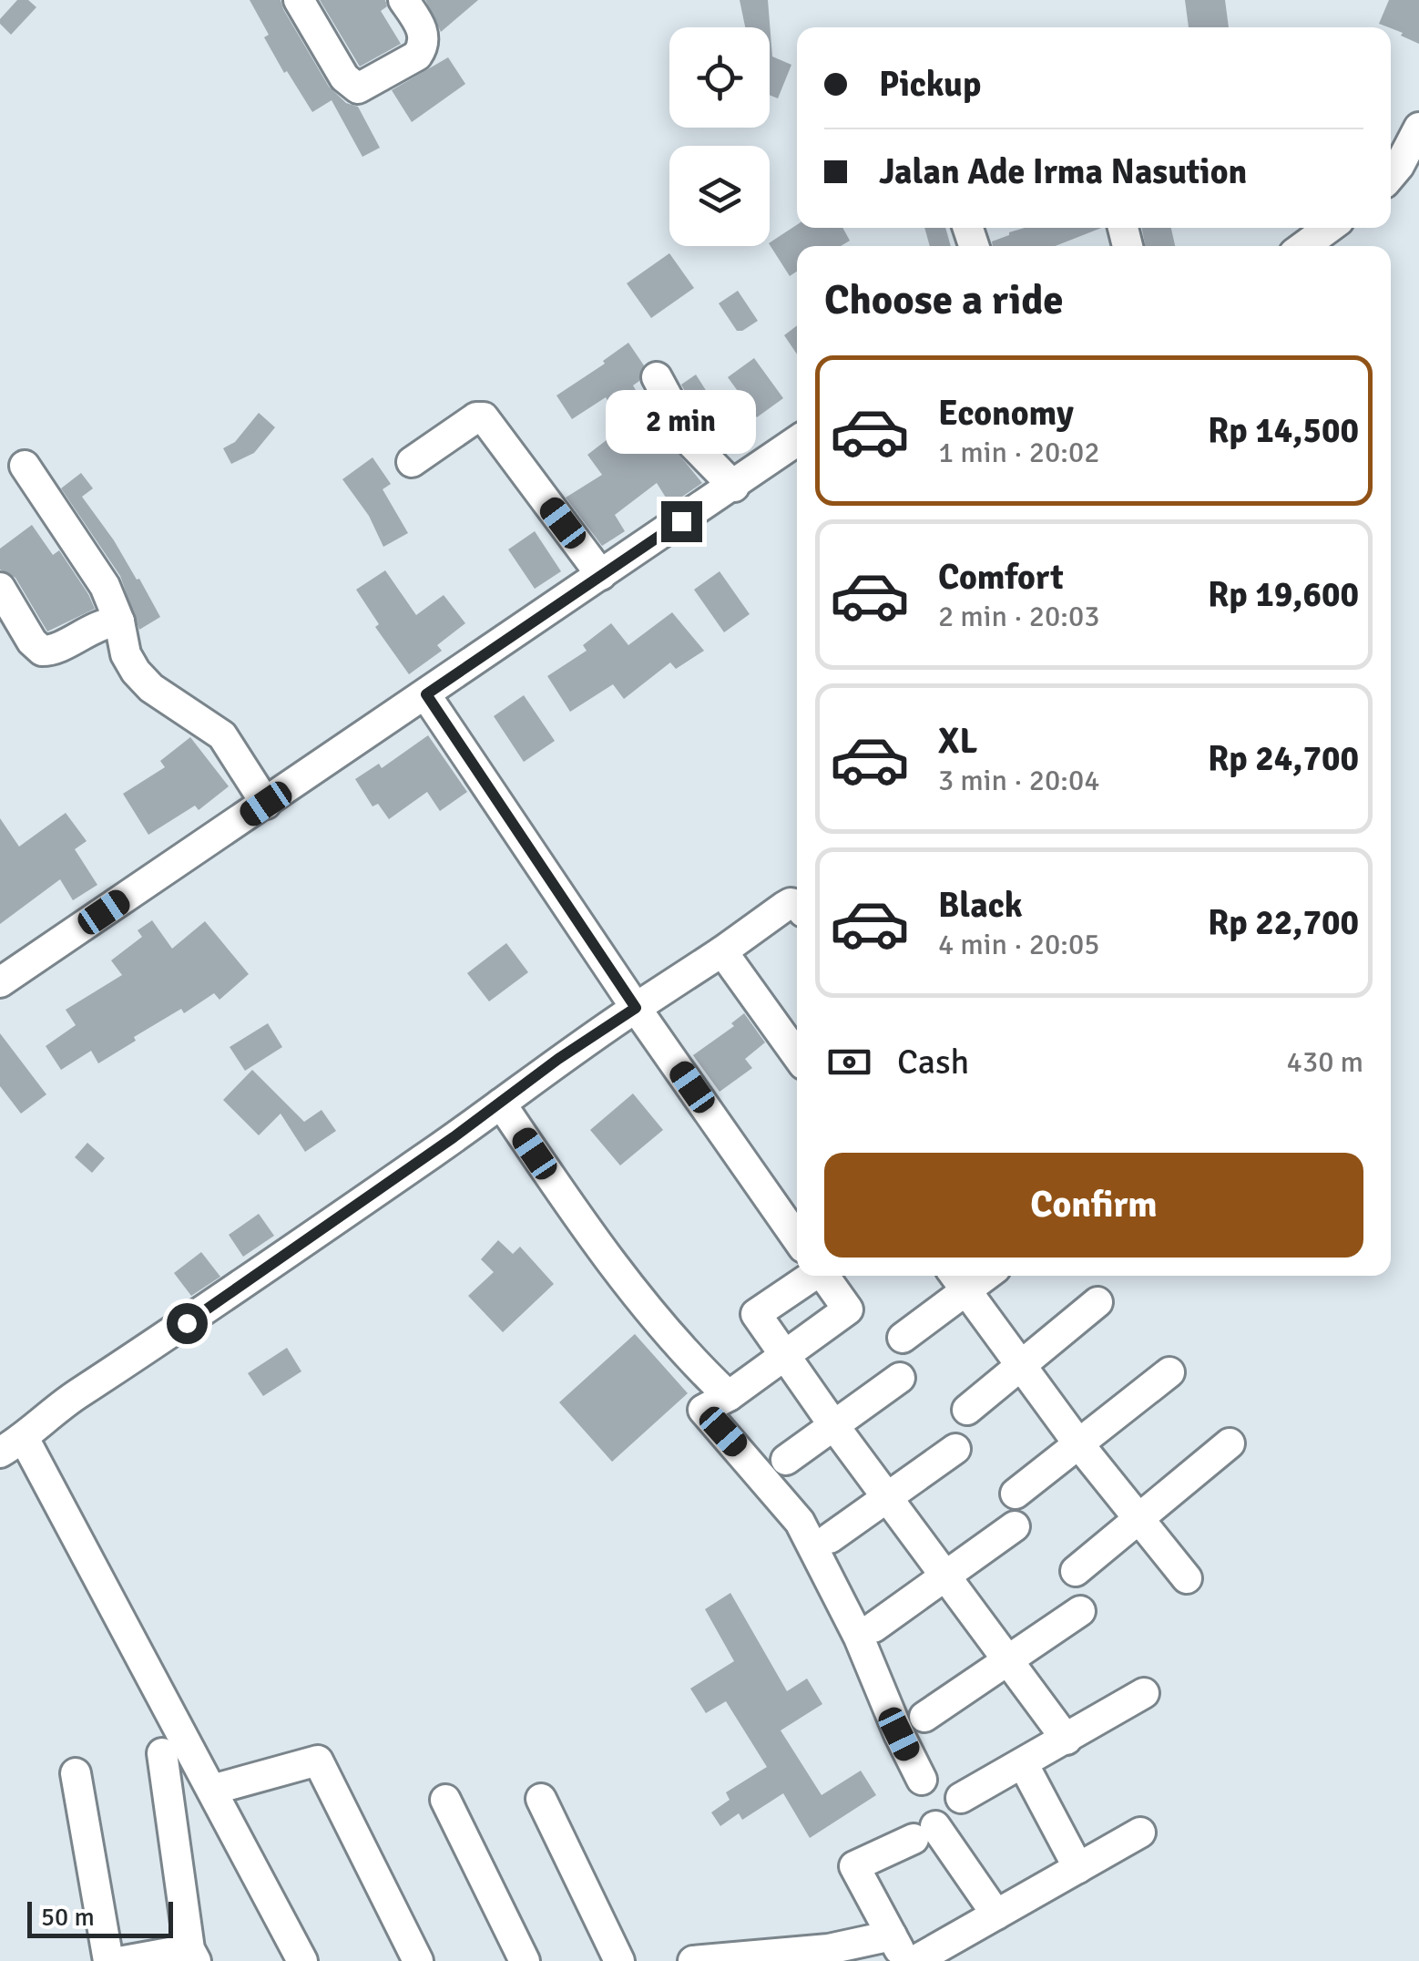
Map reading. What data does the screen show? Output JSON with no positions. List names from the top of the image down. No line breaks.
{"scale_bar":"50 m","page":{"banner":["Pickup","Jalan Ade Irma Nasution"],"heading":"Choose a ride","list":[{"name":"Economy","note":"1 min · 20:02","value":"Rp 14,500"},{"name":"Comfort","note":"2 min · 20:03","value":"Rp 19,600"},{"name":"XL","note":"3 min · 20:04","value":"Rp 24,700"},{"name":"Black","note":"4 min · 20:05","value":"Rp 22,700"}],"bubble":"2 min","pay":["Cash","430 m"],"buttons":"Confirm","scale":"50 m"}}
